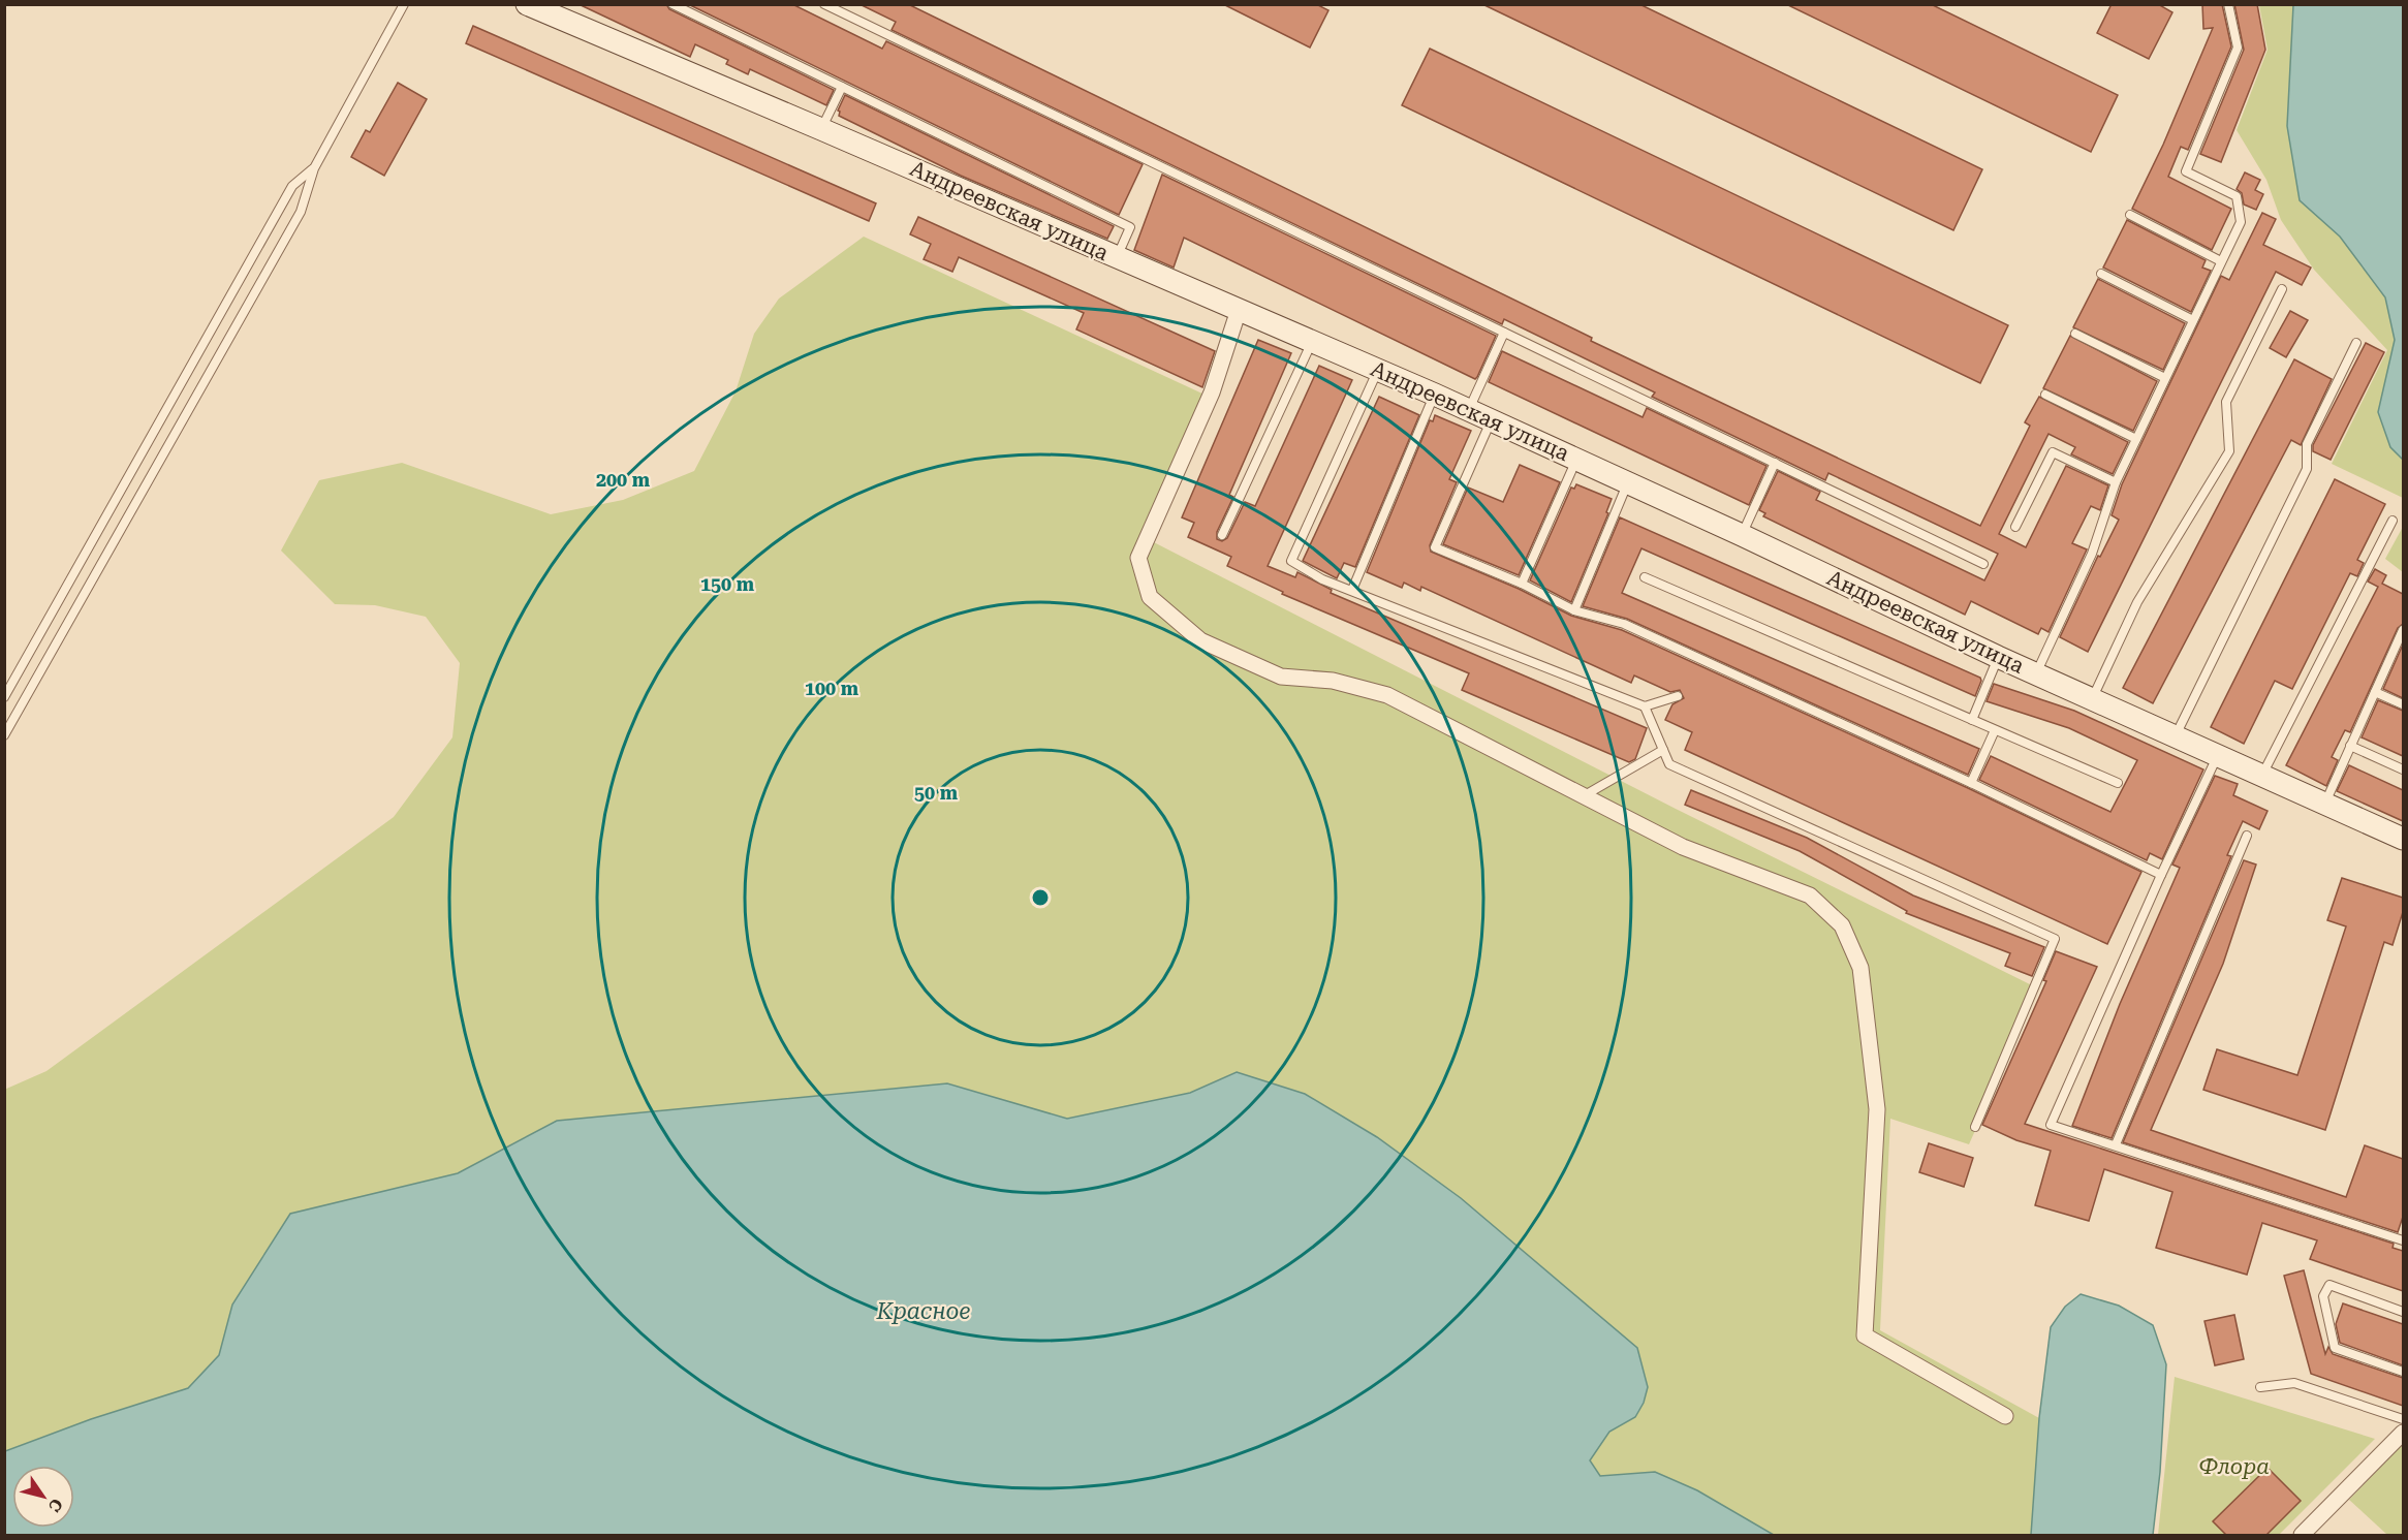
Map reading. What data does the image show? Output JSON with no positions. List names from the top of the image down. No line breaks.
{"streets":{"street":["Андреевская улица"]},"water":["Красное"],"parks":["Флора"],"north":"bottom right","rings":["200 m","150 m","100 m","50 m"]}
